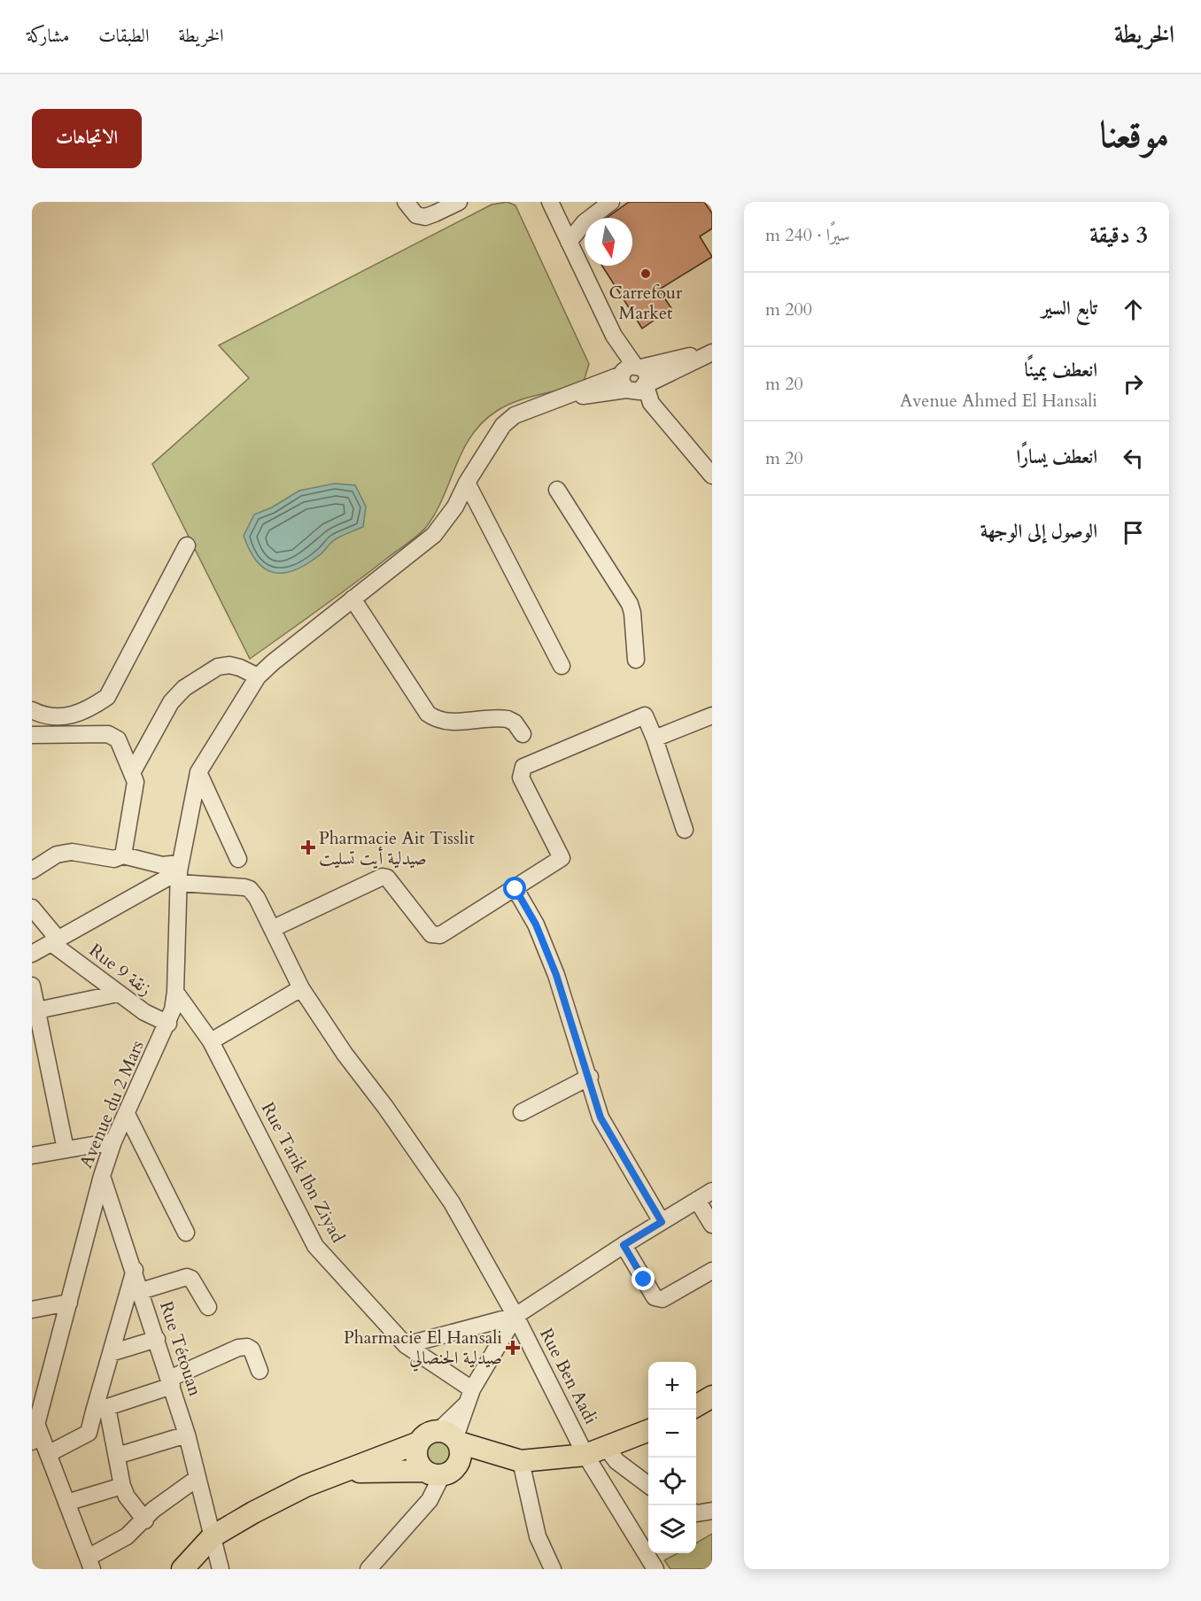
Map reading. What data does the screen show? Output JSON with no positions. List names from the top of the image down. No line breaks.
{"streets":{"street":["Rue 9 زنقة","Avenue du 2 Mars","Rue Tarik Ibn Ziyad","Rue Tétouan","Rue Ben Aadi"]},"crossings":[["Rue 9 زنقة","Avenue du 2 Mars"],["Avenue du 2 Mars","Rue Tarik Ibn Ziyad"],["Avenue du 2 Mars","Rue Tétouan"],["Avenue du 2 Mars","Rue Ben Aadi"]],"places":{"other":["Carrefour Market"],"health":["Pharmacie Ait Tisslit صيدلية أيت تسليت","Pharmacie El Hansali صيدلية الحنصالي"]},"north":"bottom","page":{"header":"الخريطة","nav":["الخريطة","الطبقات","مشاركة"],"title":"موقعنا","buttons":"الاتجاهات","heading":["3 دقيقة","سيرًا · 240 m"],"list":[["تابع السير","200 m"],["انعطف يمينًا","Avenue Ahmed El Hansali","20 m"],["انعطف يسارًا","20 m"],"الوصول إلى الوجهة"],"map_buttons":["+","−"]}}
